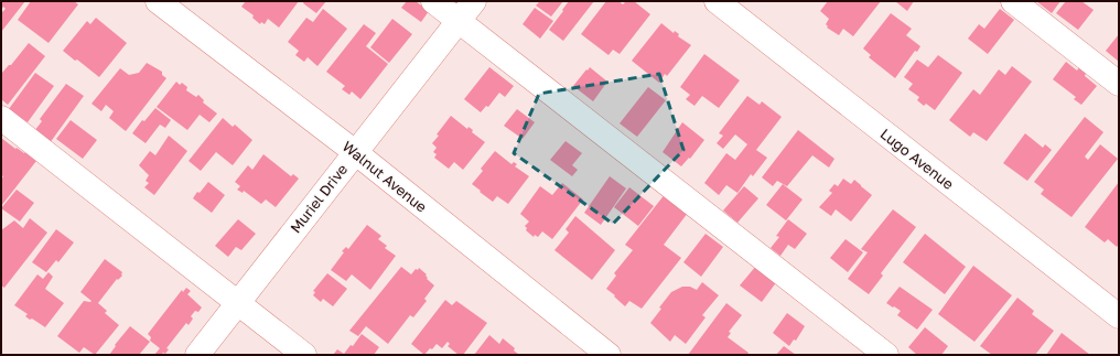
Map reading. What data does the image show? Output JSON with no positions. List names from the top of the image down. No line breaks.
{"streets":{"street":["Lugo Avenue","Walnut Avenue","Muriel Drive"]},"crossings":[["Walnut Avenue","Muriel Drive"]]}
